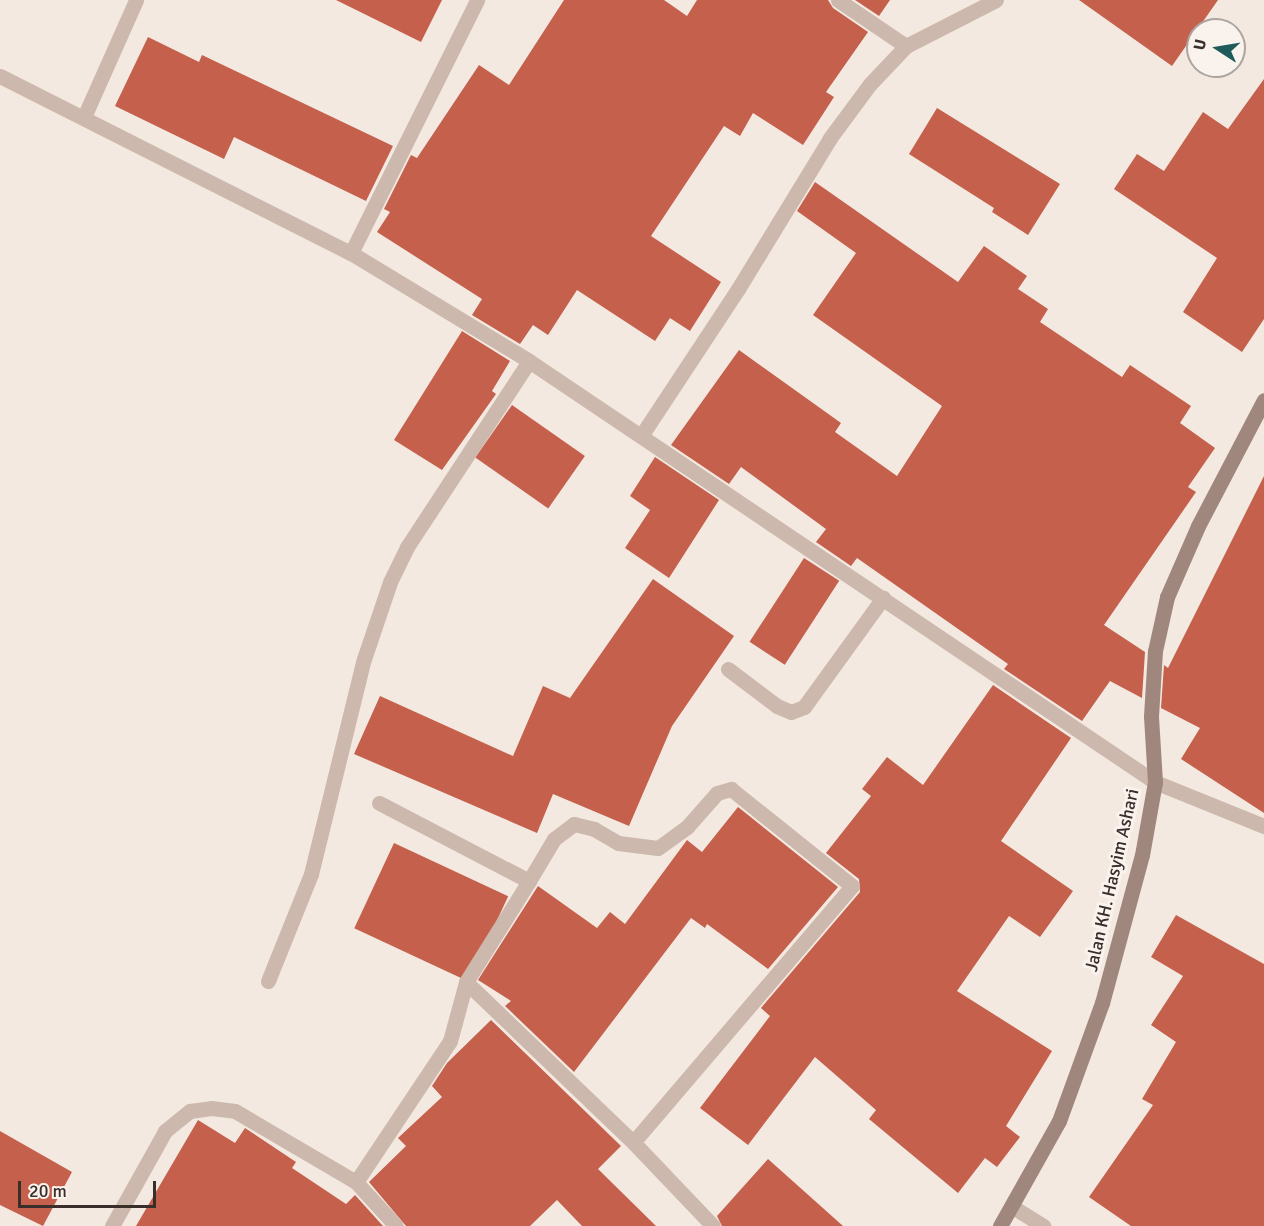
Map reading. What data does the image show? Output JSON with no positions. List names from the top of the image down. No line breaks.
{"streets":{"street":["Jalan KH. Hasyim Ashari"]},"scale_bar":"20 m","north":"left"}
